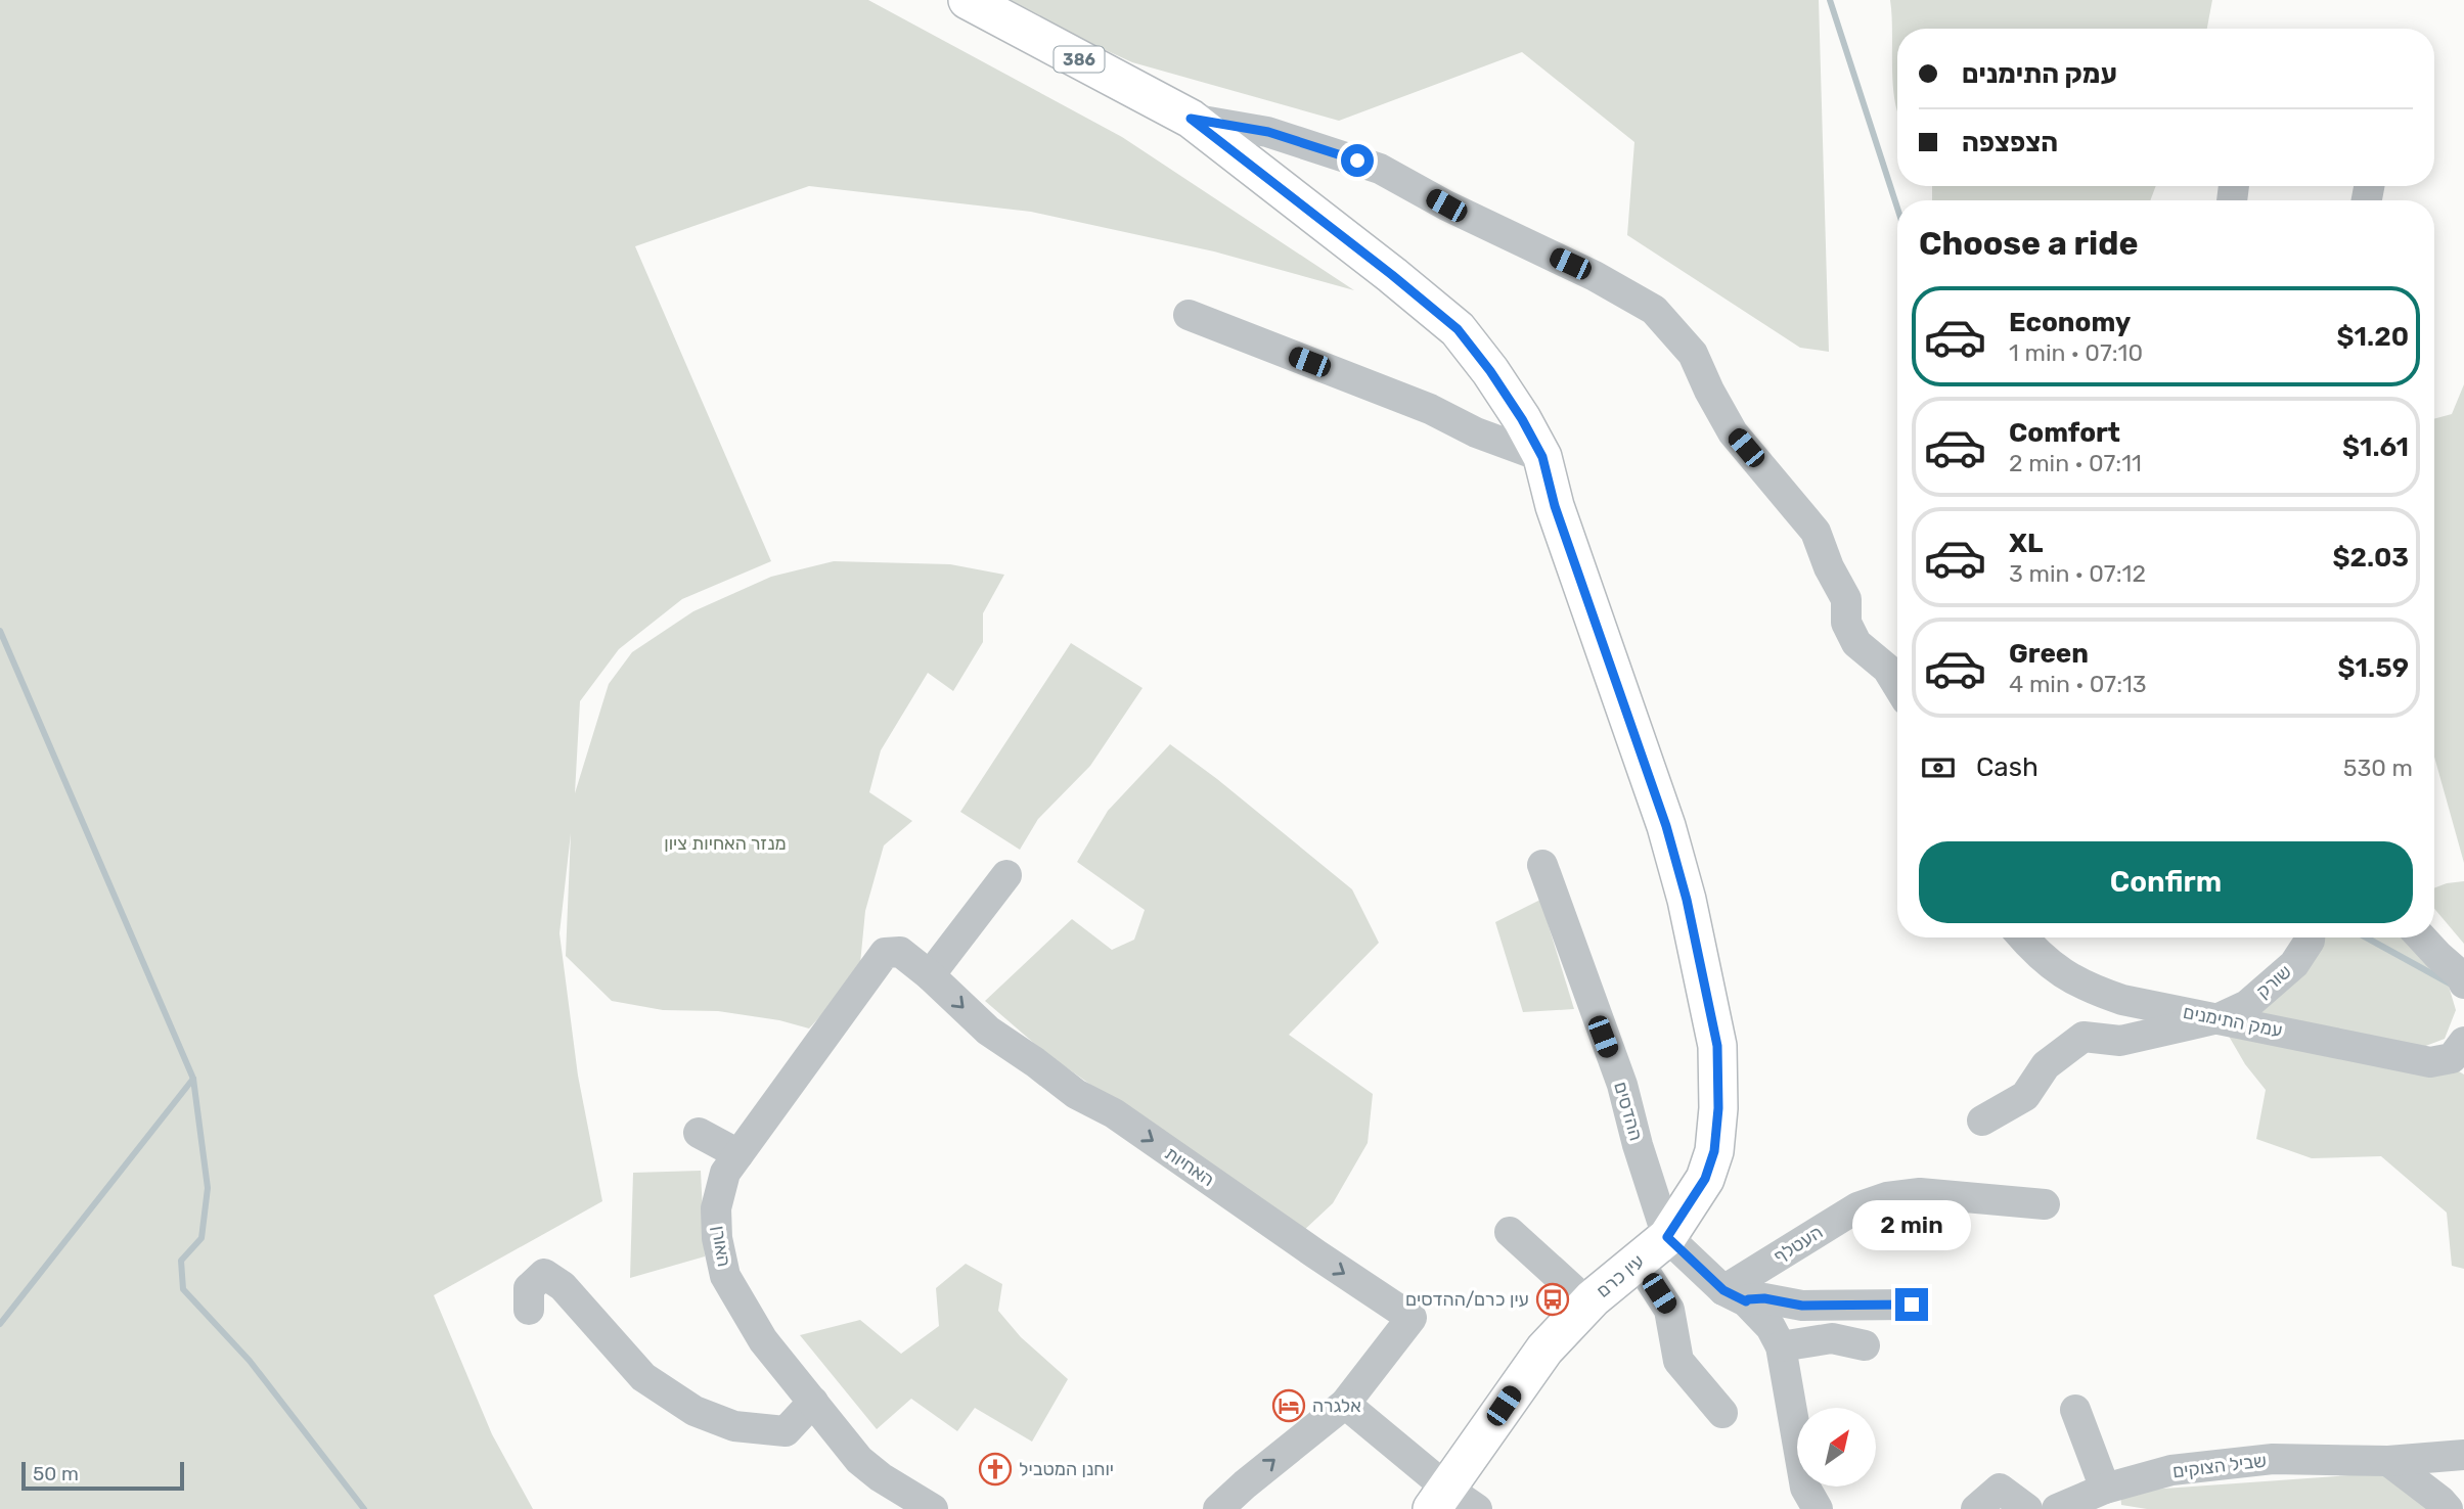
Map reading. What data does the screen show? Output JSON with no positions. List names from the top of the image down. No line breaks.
{"streets":{"main road":["386","עין כרם"],"street":["שורק","עמק התימנים","ההדסים","האחיות","העטלף","האורן","שביל הצוקים"]},"crossings":[["386","עין כרם"],["שורק","עמק התימנים"],["ההדסים","עין כרם"],["האחיות","האורן"]],"parks":["מנזר האחיות ציון"],"places":{"bus stop":["עין כרם/ההדסים"],"hotel":["אלגרה"],"church":["יוחנן המטביל"]},"scale_bar":"50 m","north":"top right","page":{"banner":["עמק התימנים","הצפצפה"],"heading":"Choose a ride","list":[{"name":"Economy","note":"1 min · 07:10","value":"$1.20"},{"name":"Comfort","note":"2 min · 07:11","value":"$1.61"},{"name":"XL","note":"3 min · 07:12","value":"$2.03"},{"name":"Green","note":"4 min · 07:13","value":"$1.59"}],"pay":["Cash","530 m"],"buttons":"Confirm","bubble":"2 min","scale":"50 m"}}
